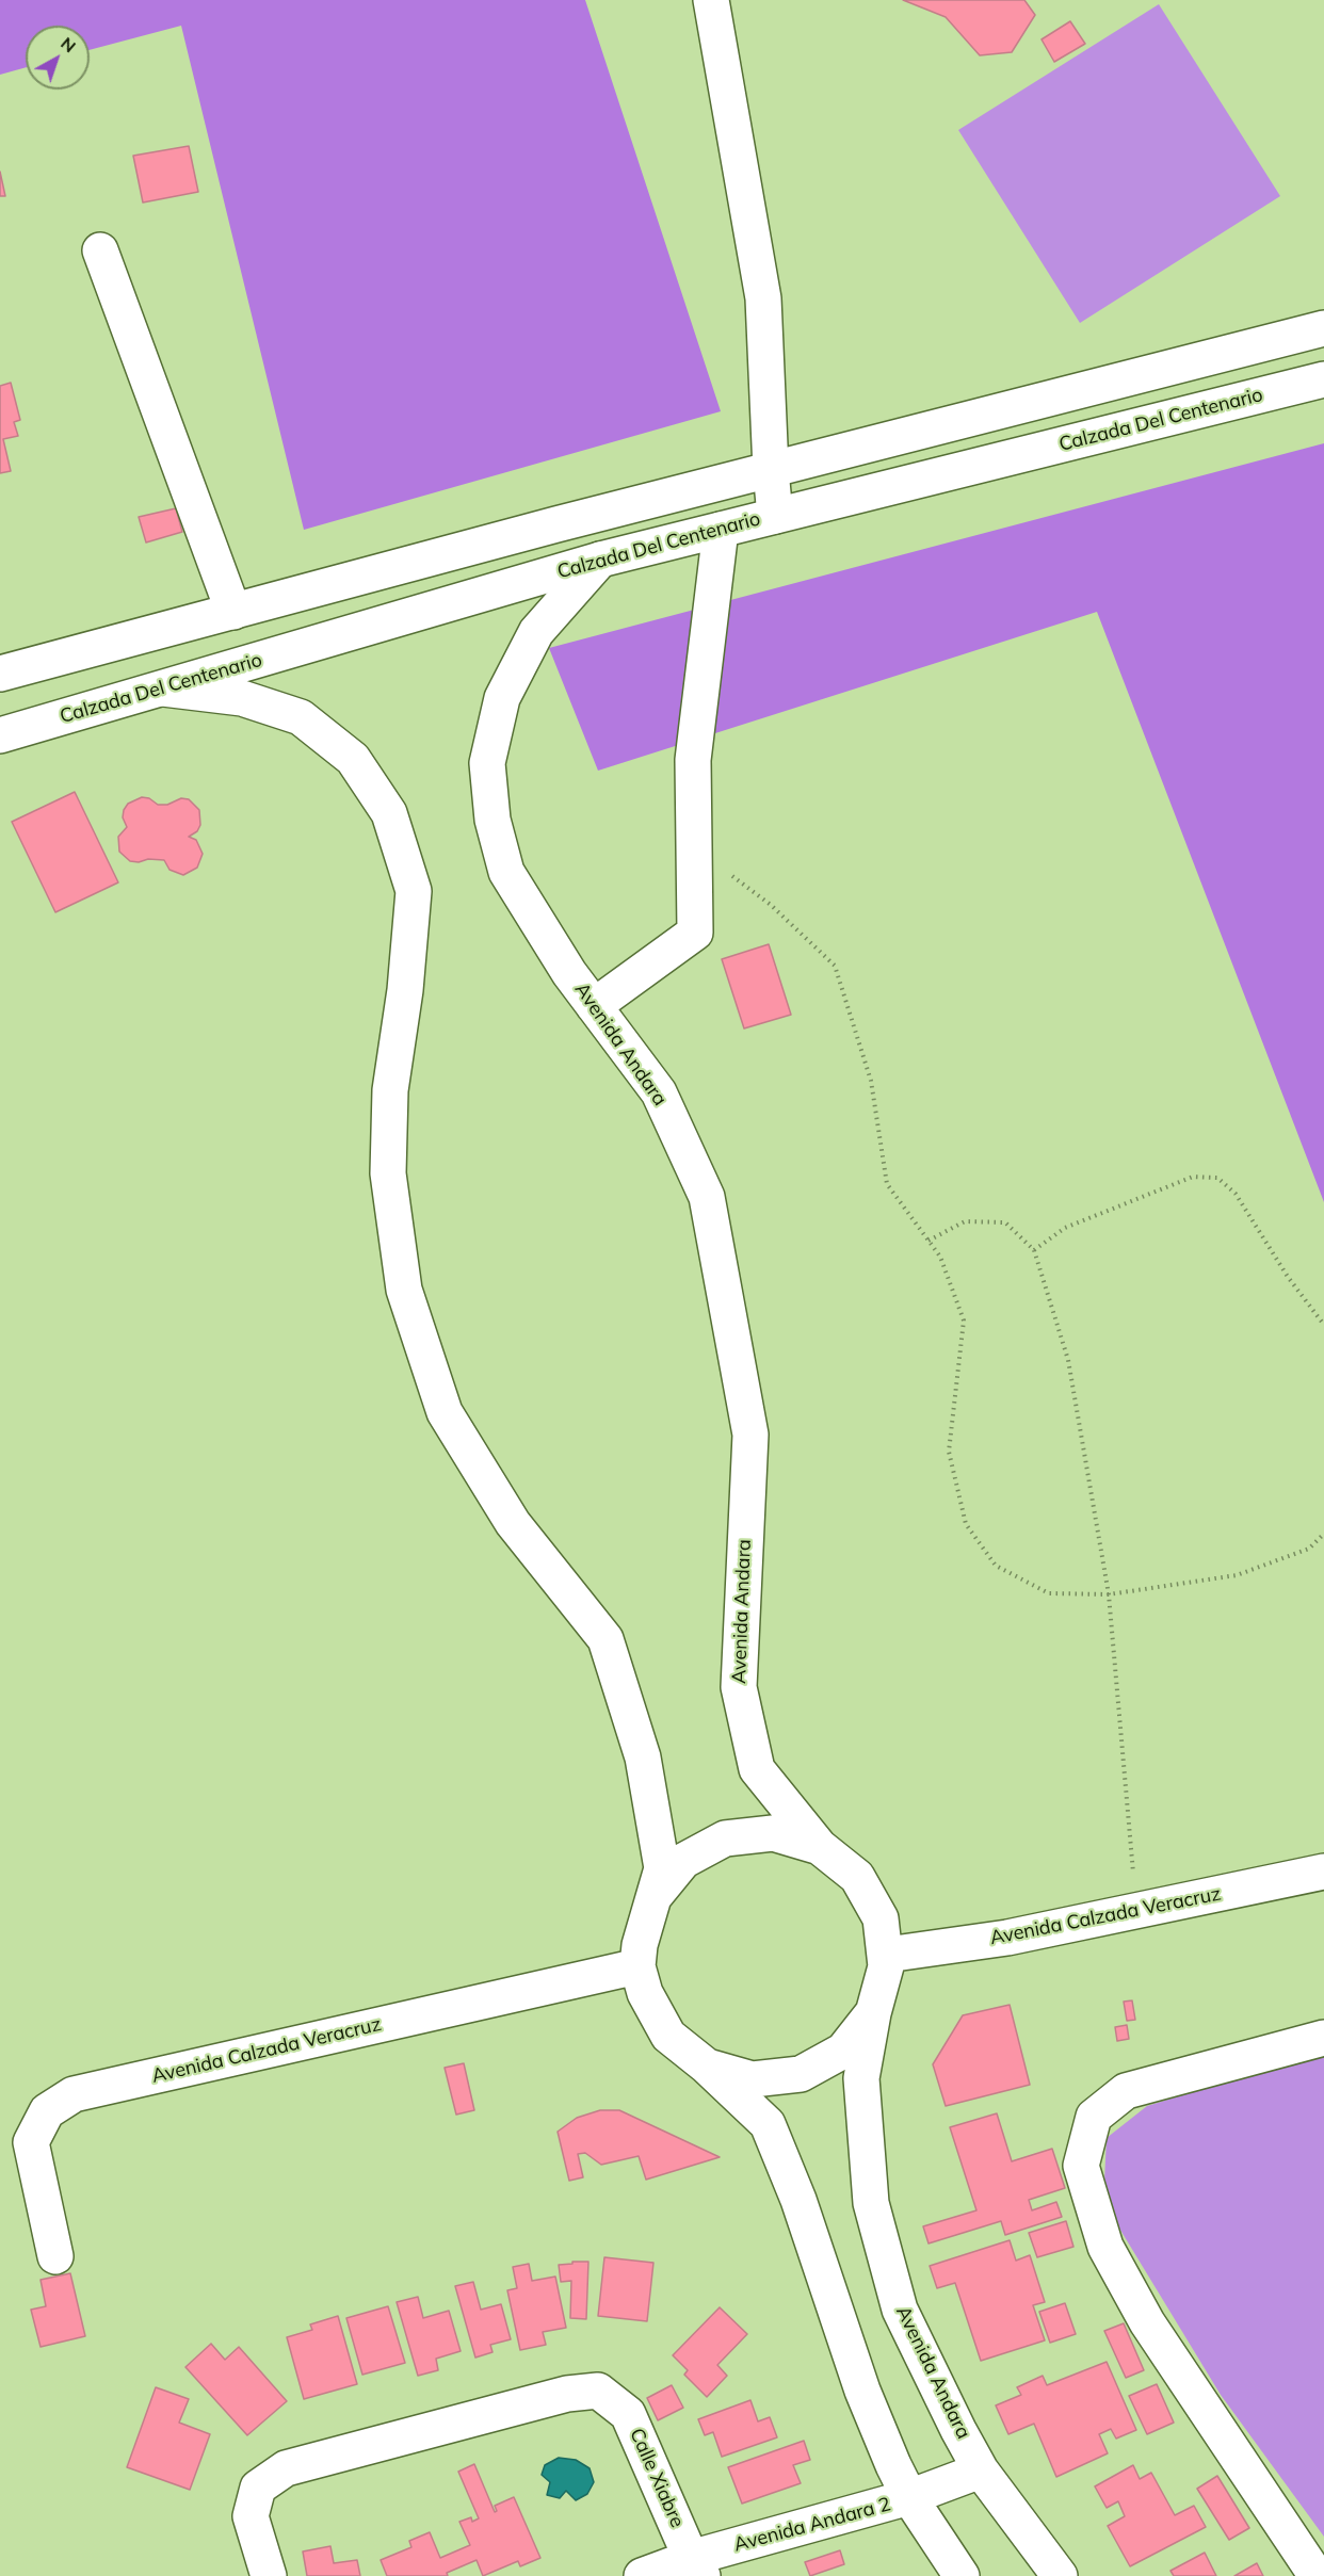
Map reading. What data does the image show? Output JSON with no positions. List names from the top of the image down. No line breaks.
{"streets":{"street":["Calzada Del Centenario","Avenida Andara","Avenida Calzada Veracruz","Calle Xiabre","Avenida Andara 2"]},"crossings":[["Calzada Del Centenario","Avenida Andara"],["Avenida Andara","Avenida Calzada Veracruz"],["Avenida Andara","Avenida Andara 2"],["Calle Xiabre","Avenida Andara 2"]],"north":"top right"}
